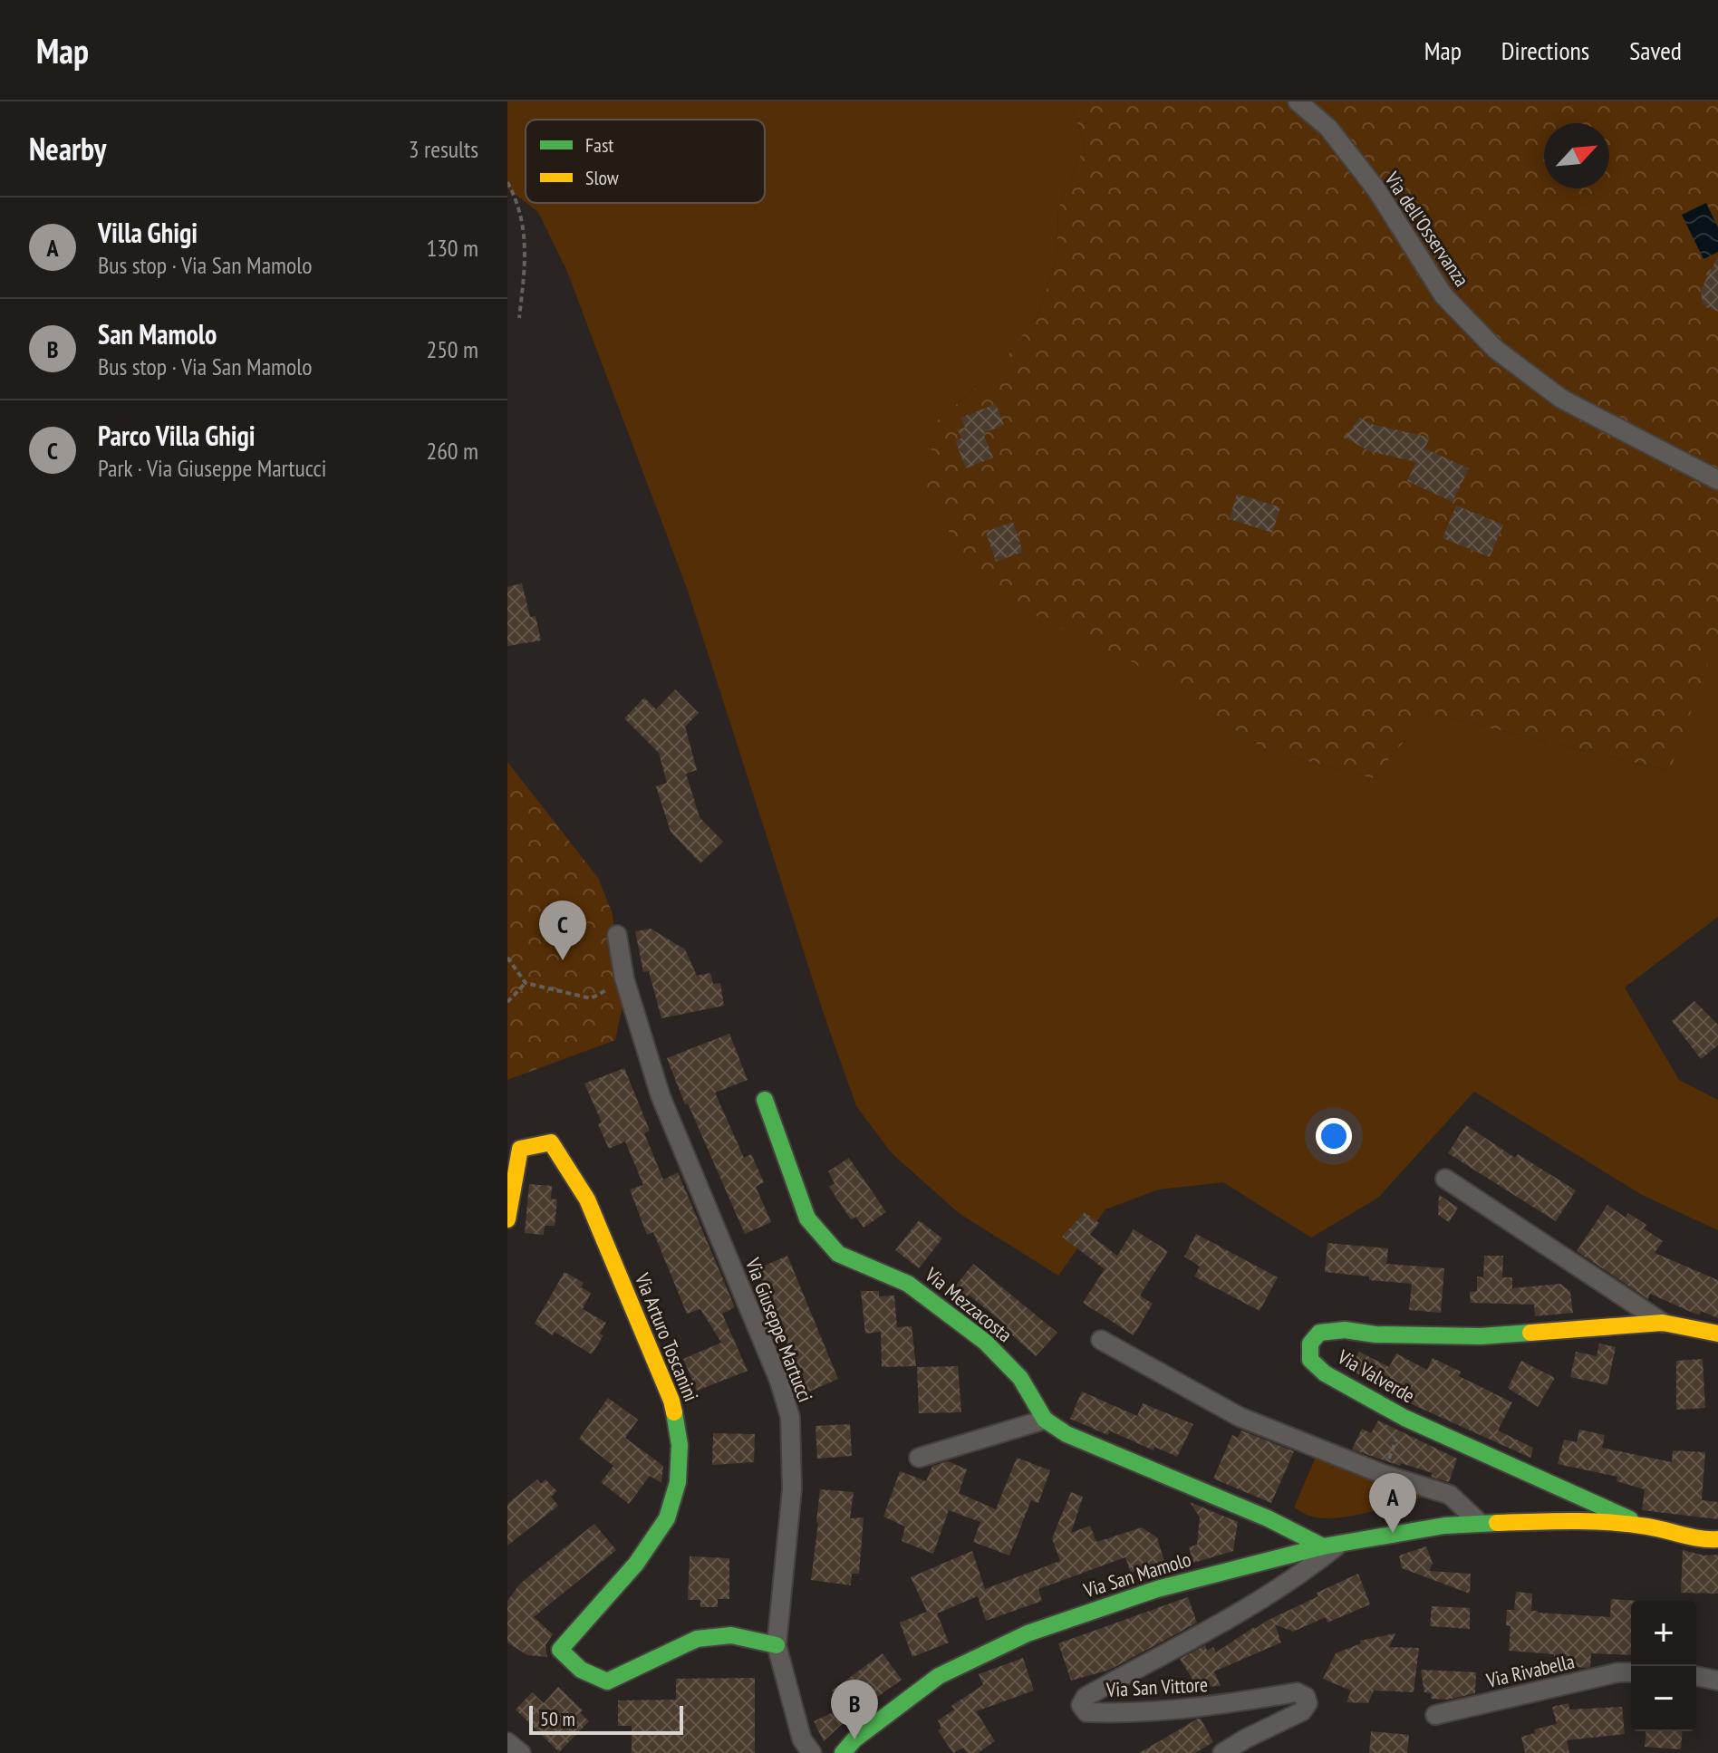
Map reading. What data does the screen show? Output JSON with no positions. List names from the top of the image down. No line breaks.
{"streets":{"street":["Via dell'Osservanza","Via Mezzacosta","Via Giuseppe Martucci","Via Arturo Toscanini","Via Valverde","Via San Mamolo","Via Rivabella","Via San Vittore"]},"crossings":[["Via Mezzacosta","Via San Mamolo"],["Via Mezzacosta","Via San Vittore"],["Via Giuseppe Martucci","Via Arturo Toscanini"],["Via Valverde","Via San Mamolo"],["Via San Mamolo","Via San Vittore"]],"legend":["Fast","Slow"],"scale_bar":"50 m","north":"top right","page":{"header":"Map","nav":["Map","Directions","Saved"],"heading":["Nearby","3 results"],"list":[{"mark":"A","name":"Villa Ghigi","note":"Bus stop · Via San Mamolo","value":"130 m"},{"mark":"B","name":"San Mamolo","note":"Bus stop · Via San Mamolo","value":"250 m"},{"mark":"C","name":"Parco Villa Ghigi","note":"Park · Via Giuseppe Martucci","value":"260 m"}],"pins":["C","A","B"],"map_buttons":["+","−"],"scale":"50 m"}}
